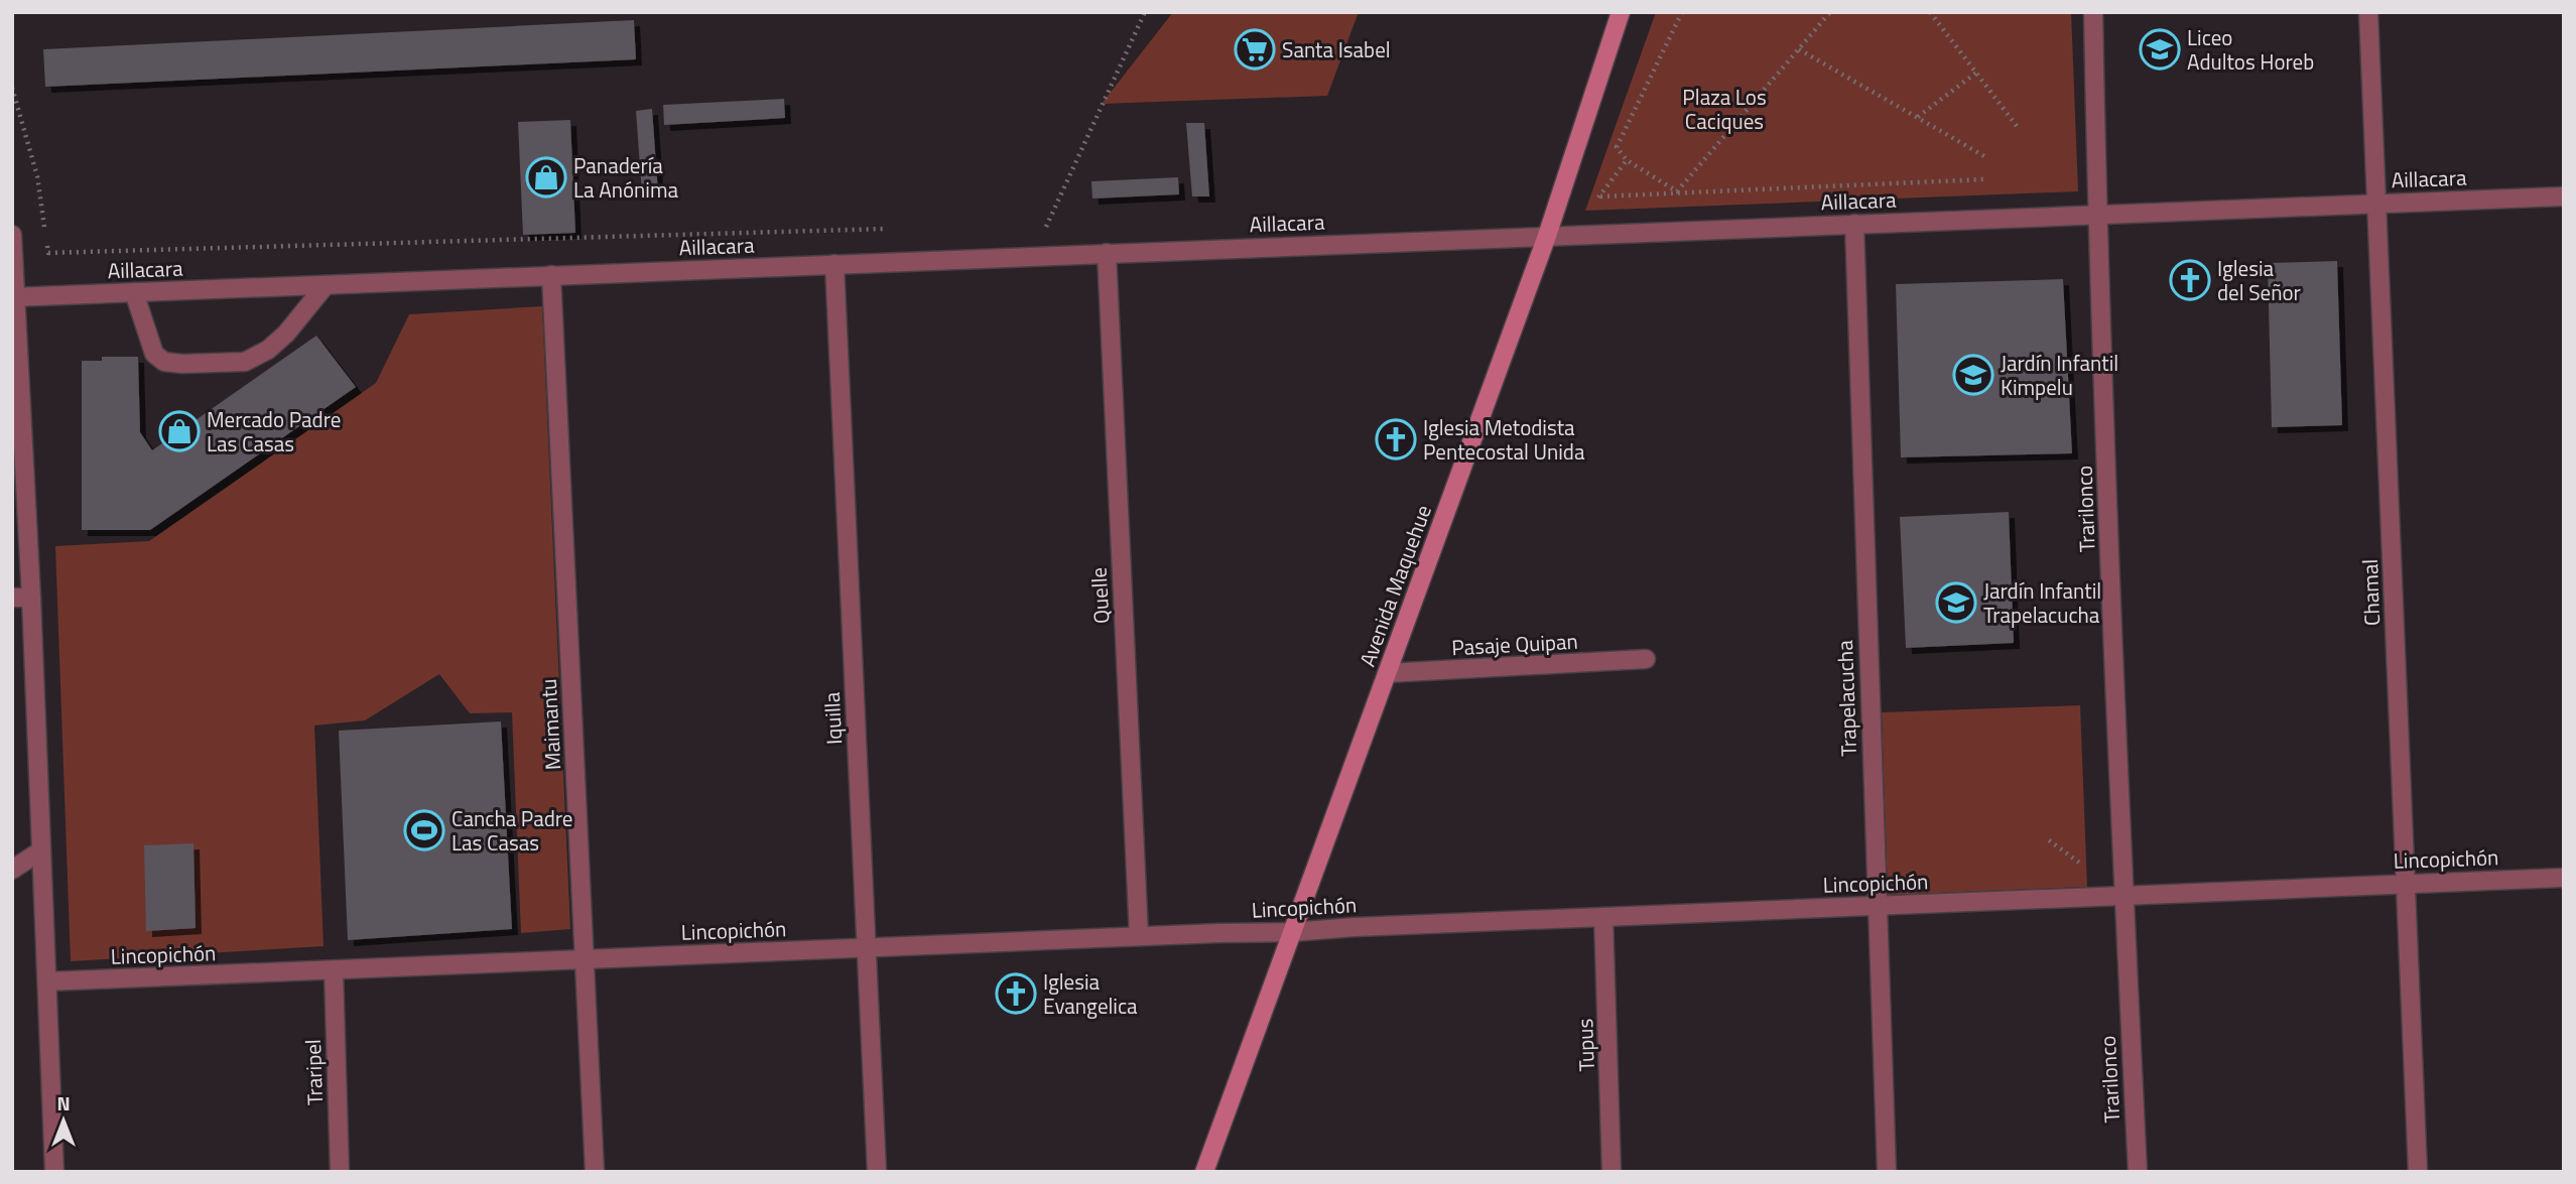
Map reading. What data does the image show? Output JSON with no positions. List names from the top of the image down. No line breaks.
{"streets":{"main road":["Avenida Maquehue"],"street":["Aillacara","Trarilonco","Chamal","Quelle","Pasaje Quipan","Trapelacucha","Iquilla","Maimantu","Lincopichón","Tupus","Traripel"]},"crossings":[["Aillacara","Trarilonco"],["Aillacara","Avenida Maquehue"],["Aillacara","Chamal"],["Aillacara","Quelle"],["Aillacara","Trapelacucha"],["Aillacara","Iquilla"],["Aillacara","Maimantu"],["Trarilonco","Lincopichón"],["Avenida Maquehue","Pasaje Quipan"],["Avenida Maquehue","Lincopichón"],["Chamal","Lincopichón"],["Quelle","Lincopichón"],["Trapelacucha","Lincopichón"],["Iquilla","Lincopichón"],["Maimantu","Lincopichón"],["Lincopichón","Tupus"],["Lincopichón","Traripel"]],"parks":["Plaza Los Caciques"],"places":{"supermarket":["Santa Isabel"],"school or university":["Liceo Adultos Horeb","Jardín Infantil Kimpelu","Jardín Infantil Trapelacucha"],"shop":["Panadería La Anónima","Mercado Padre Las Casas"],"church":["Iglesia del Señor","Iglesia Metodista Pentecostal Unida","Iglesia Evangelica"],"sports":["Cancha Padre Las Casas"]},"north":"top"}
